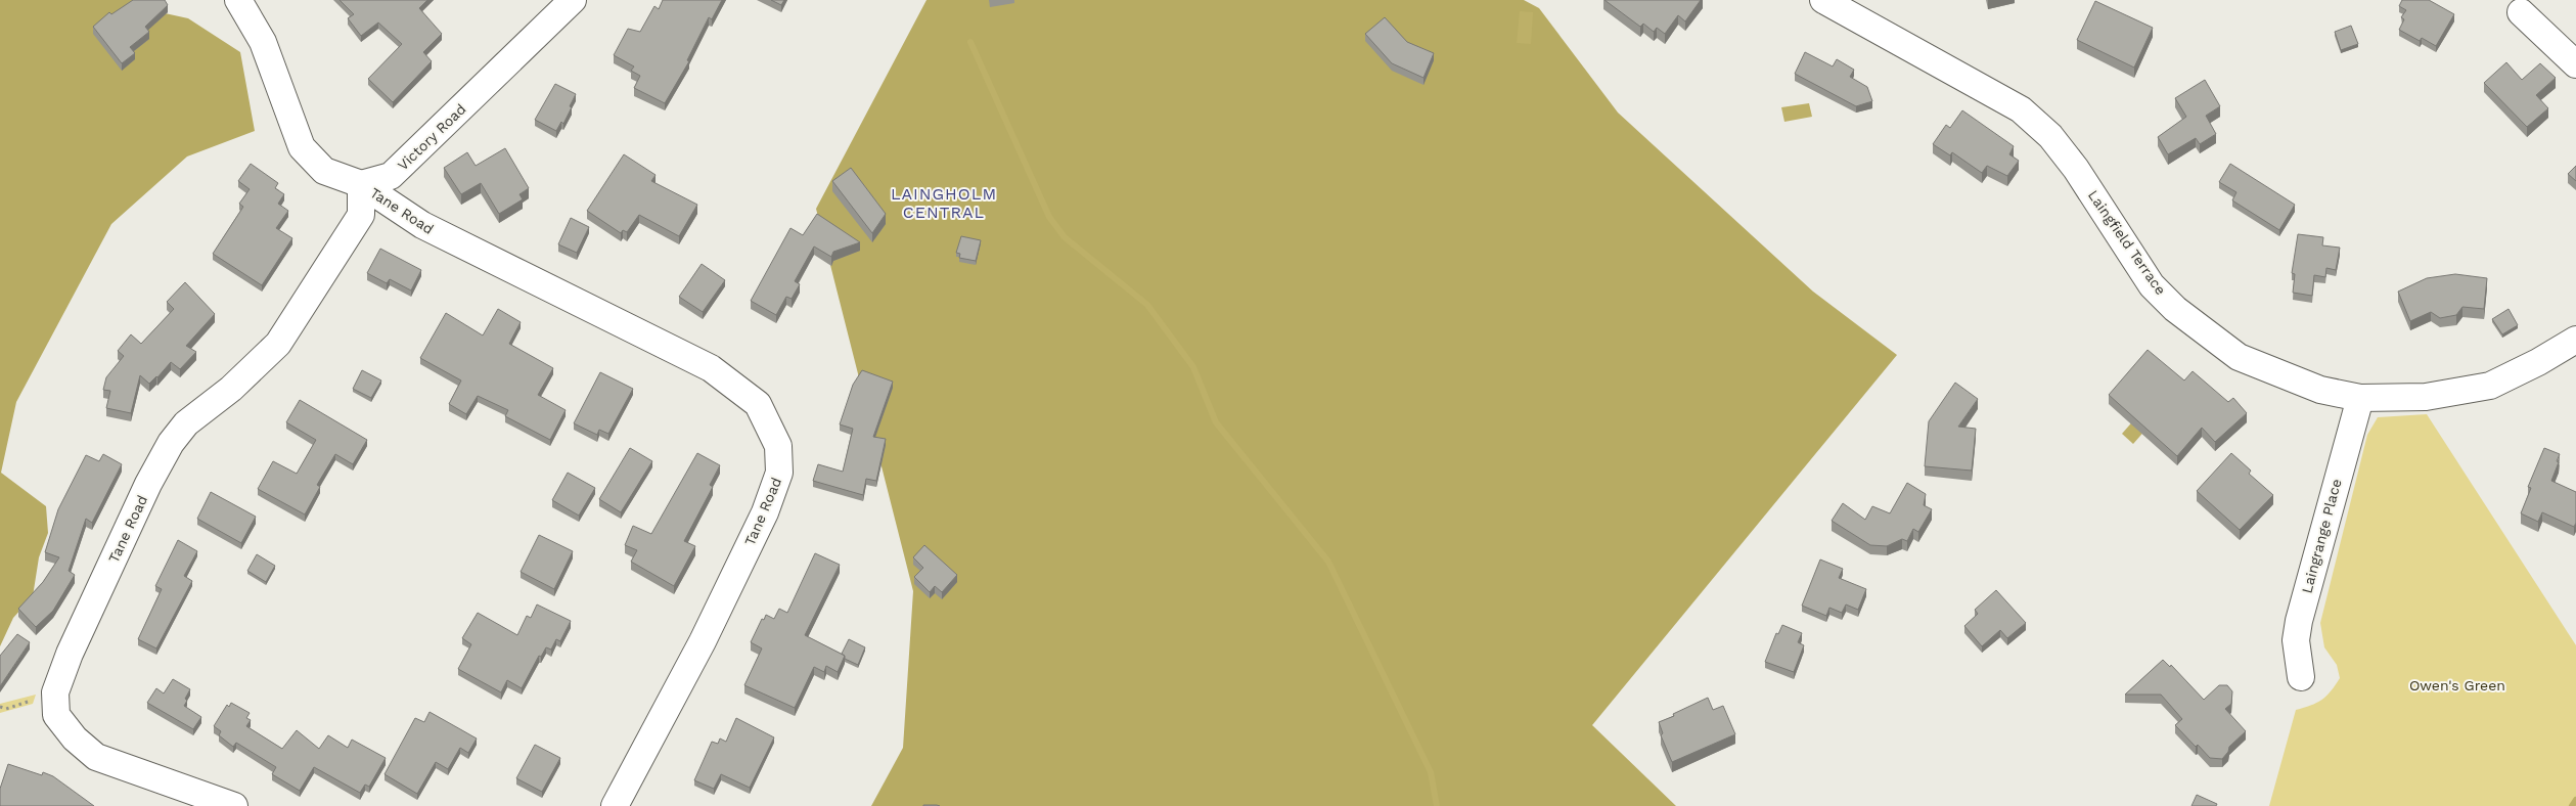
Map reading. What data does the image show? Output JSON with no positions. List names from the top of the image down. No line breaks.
{"streets":{"street":["Victory Road","Tane Road","Laingfield Terrace","Laingrange Place"]},"crossings":[["Victory Road","Tane Road"],["Laingfield Terrace","Laingrange Place"]],"districts":["LAINGHOLM CENTRAL"],"parks":["Owen's Green"]}
